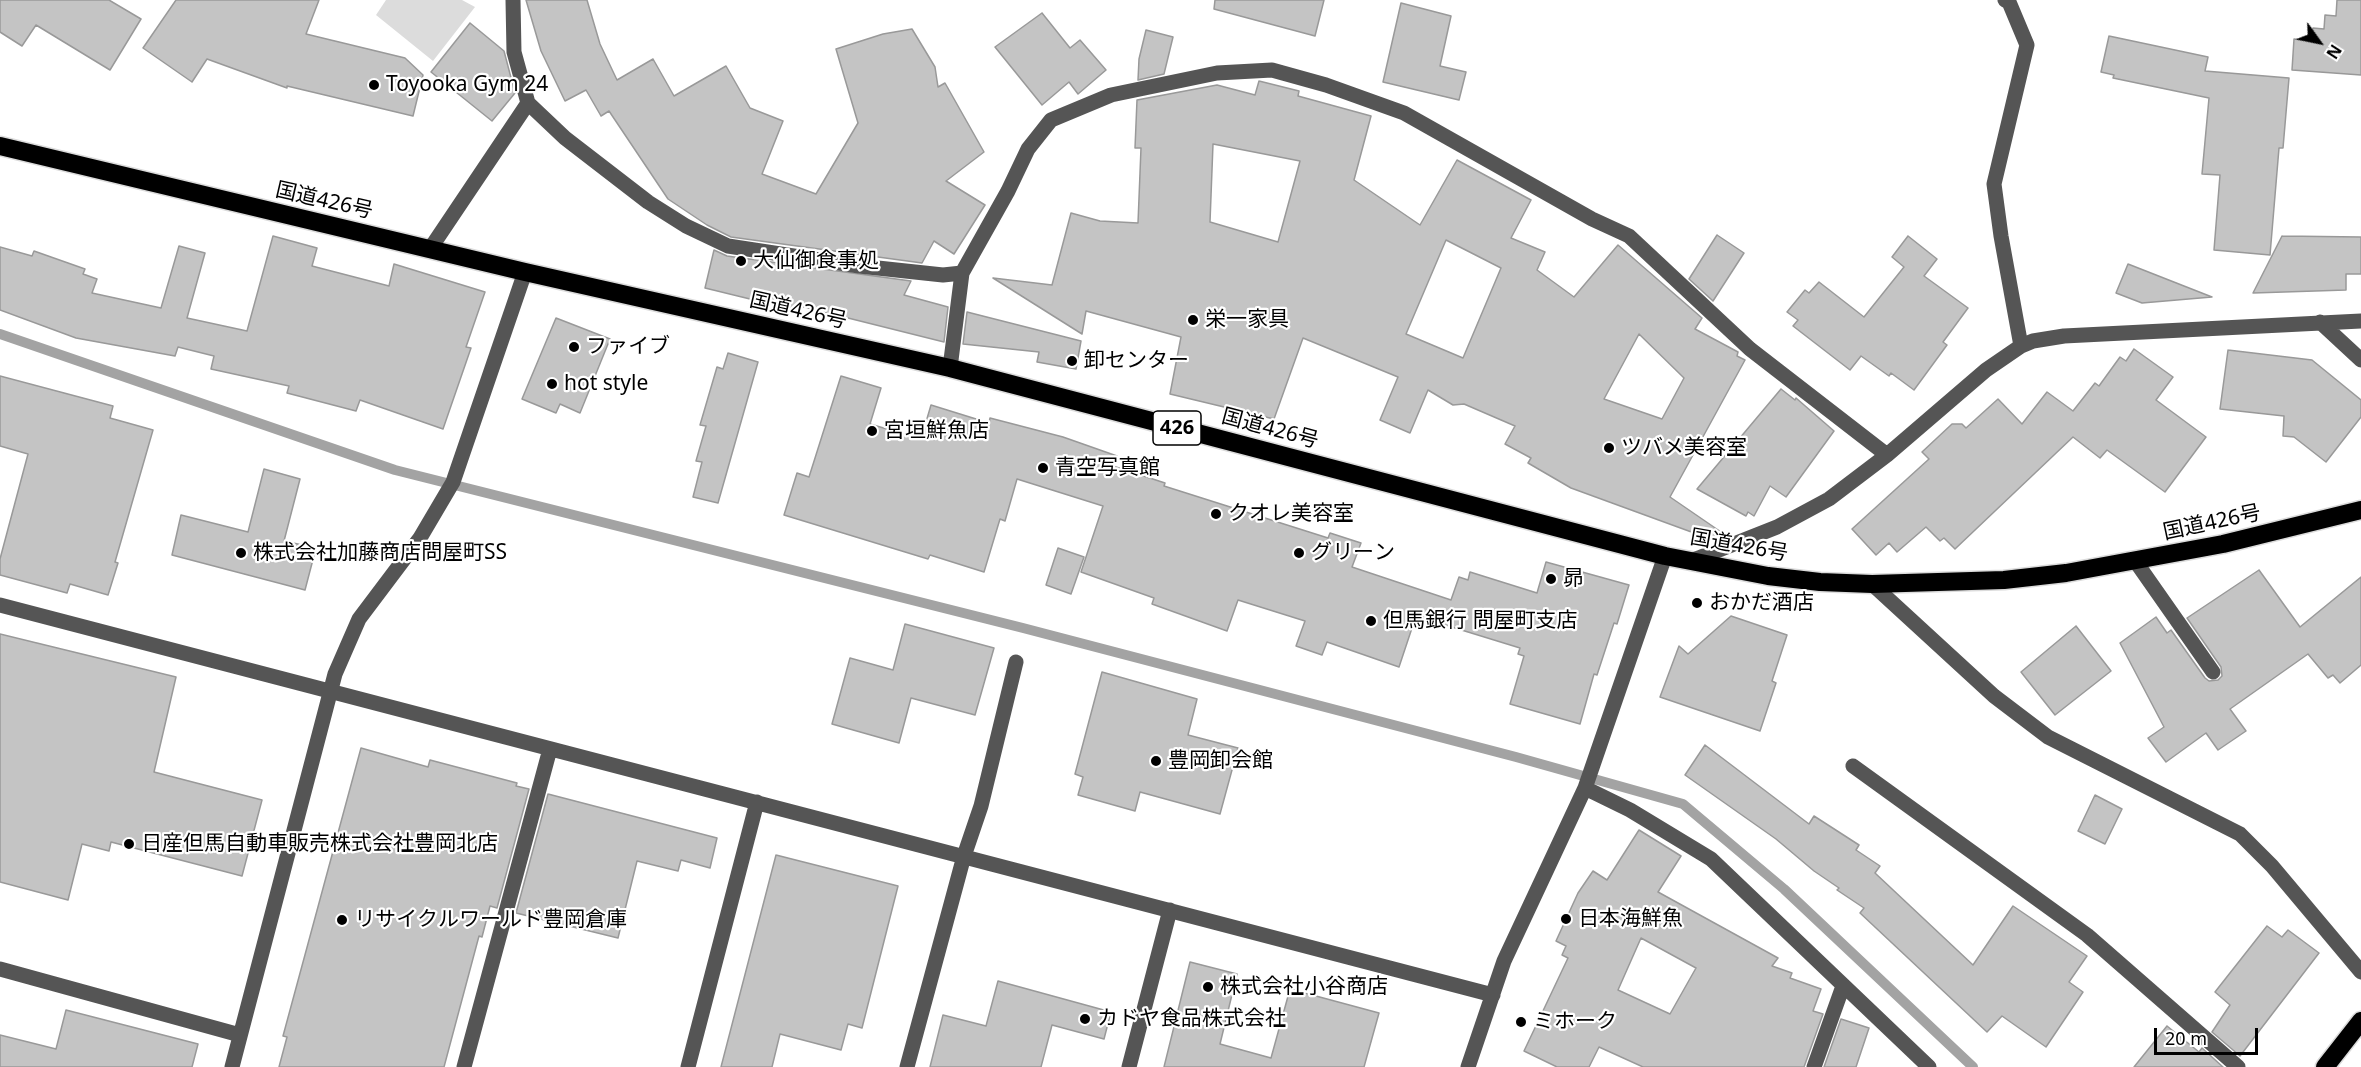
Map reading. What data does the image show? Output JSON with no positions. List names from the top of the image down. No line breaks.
{"streets":{"highway":["国道426号","426"]},"places":["Toyooka Gym 24","大仙御食事処","栄一家具","ファイブ","卸センター","hot style","宮垣鮮魚店","ツバメ美容室","青空写真館","クオレ美容室","株式会社加藤商店問屋町SS","グリーン","昴","おかだ酒店","但馬銀行 問屋町支店","豊岡卸会館","日産但馬自動車販売株式会社豊岡北店","日本海鮮魚","リサイクルワールド豊岡倉庫","株式会社小谷商店","カドヤ食品株式会社","ミホーク"],"scale_bar":"20 m","north":"bottom right"}
